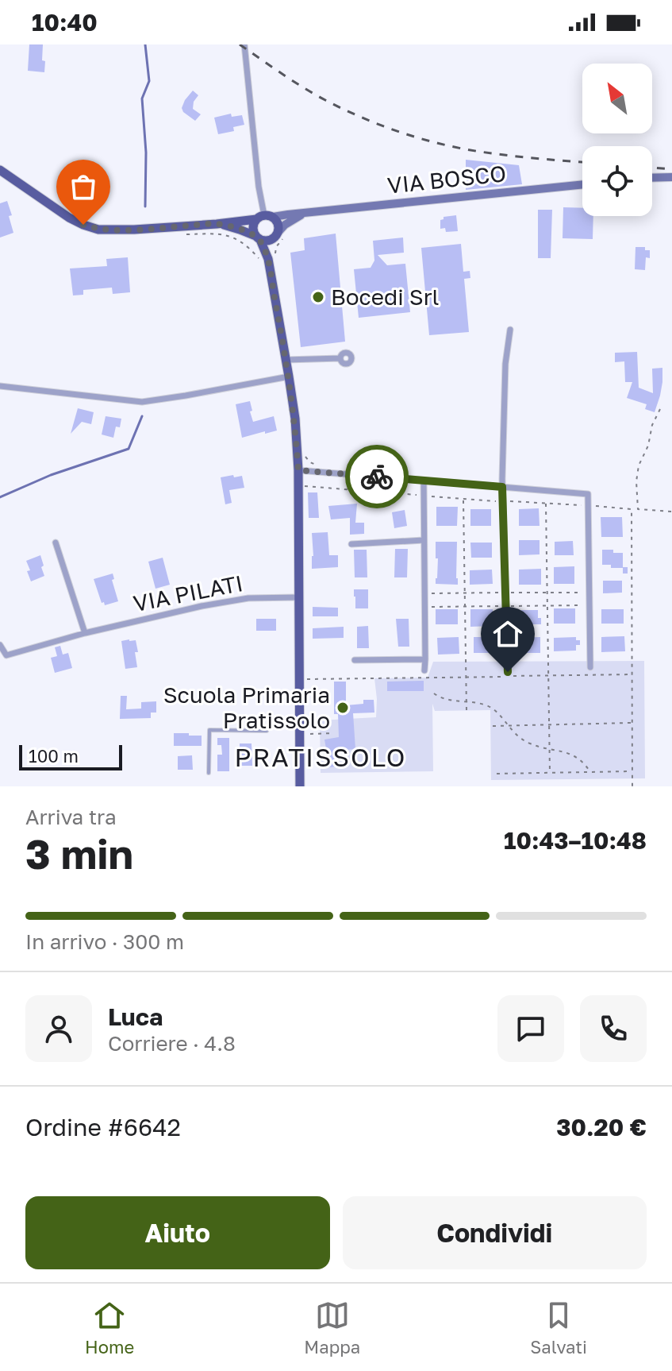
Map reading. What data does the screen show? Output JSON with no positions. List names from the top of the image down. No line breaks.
{"streets":{"main road":["VIA BOSCO"],"street":["VIA PILATI"]},"districts":["PRATISSOLO"],"places":["Bocedi Srl","Scuola Primaria Pratissolo"],"scale_bar":"100 m","north":"top left","page":{"status":"10:40","scale":"100 m","heading":["3 min","Arriva tra","10:43–10:48"],"panel":["Luca","Corriere · 4.8","Ordine #6642","30.20 €"],"bar":"In arrivo · 300 m","buttons":["Aiuto","Condividi"],"tabs":["Home","Mappa","Salvati"]}}
